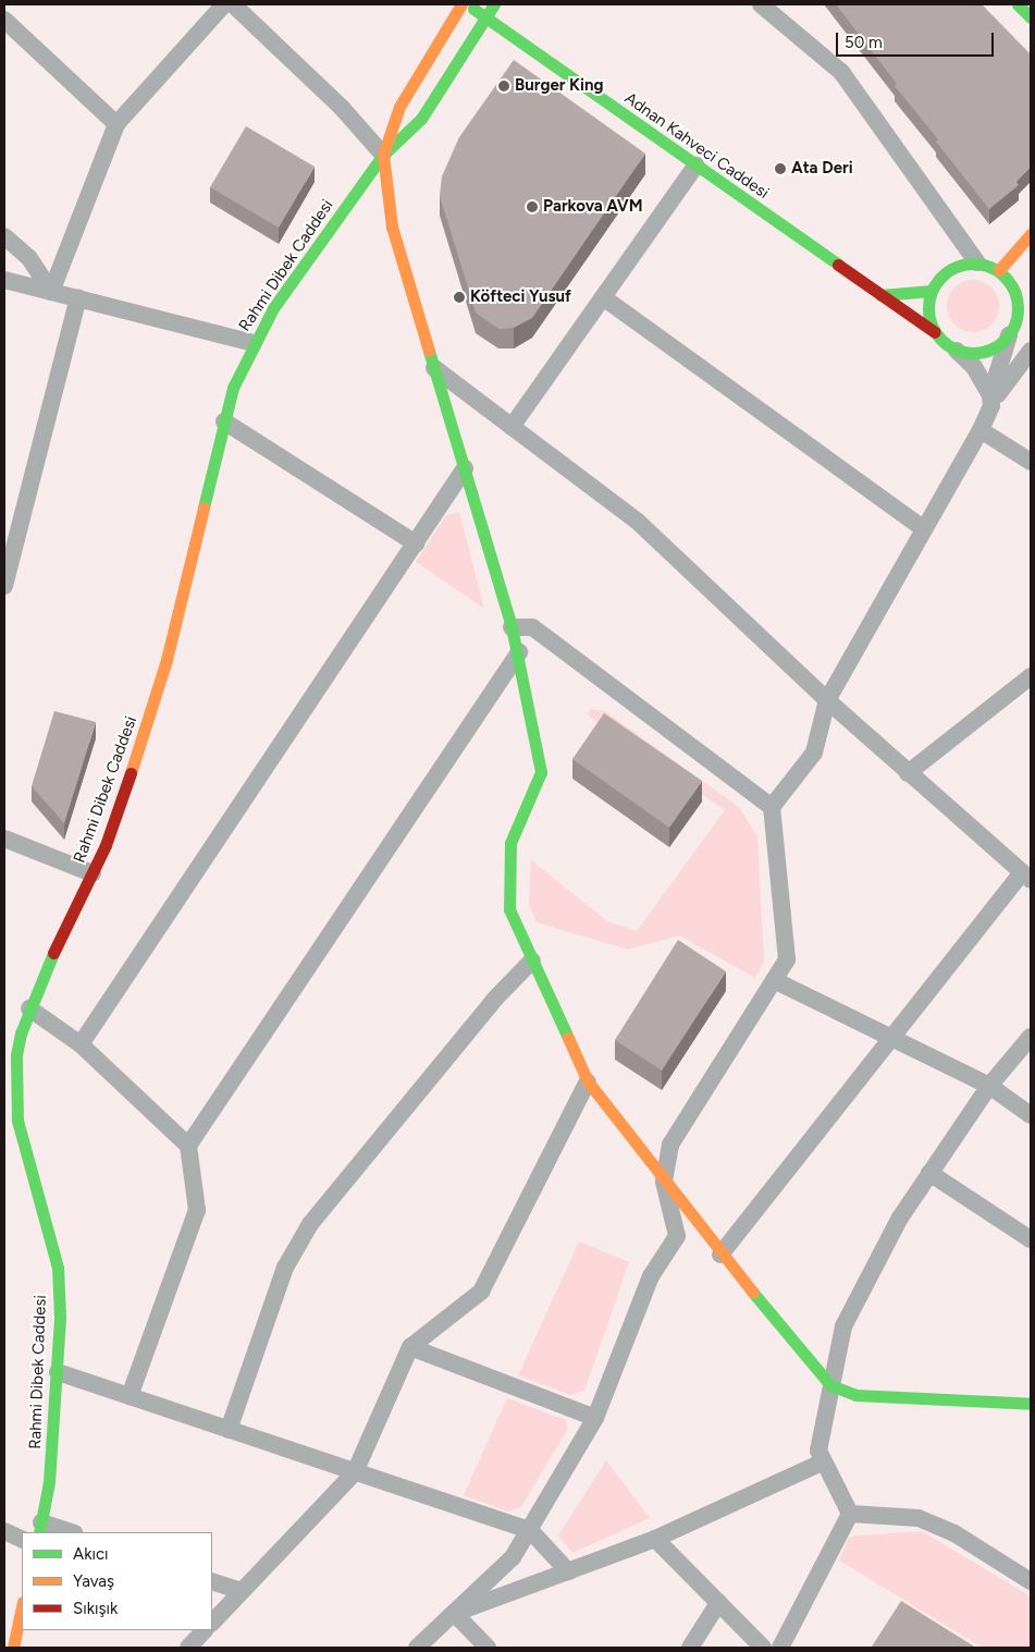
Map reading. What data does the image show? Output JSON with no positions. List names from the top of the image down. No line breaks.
{"streets":{"street":["Adnan Kahveci Caddesi","Rahmi Dibek Caddesi"]},"crossings":[["Adnan Kahveci Caddesi","Rahmi Dibek Caddesi"]],"places":["Burger King","Ata Deri","Parkova AVM","Köfteci Yusuf"],"legend":["Akıcı","Yavaş","Sıkışık"],"scale_bar":"50 m"}
